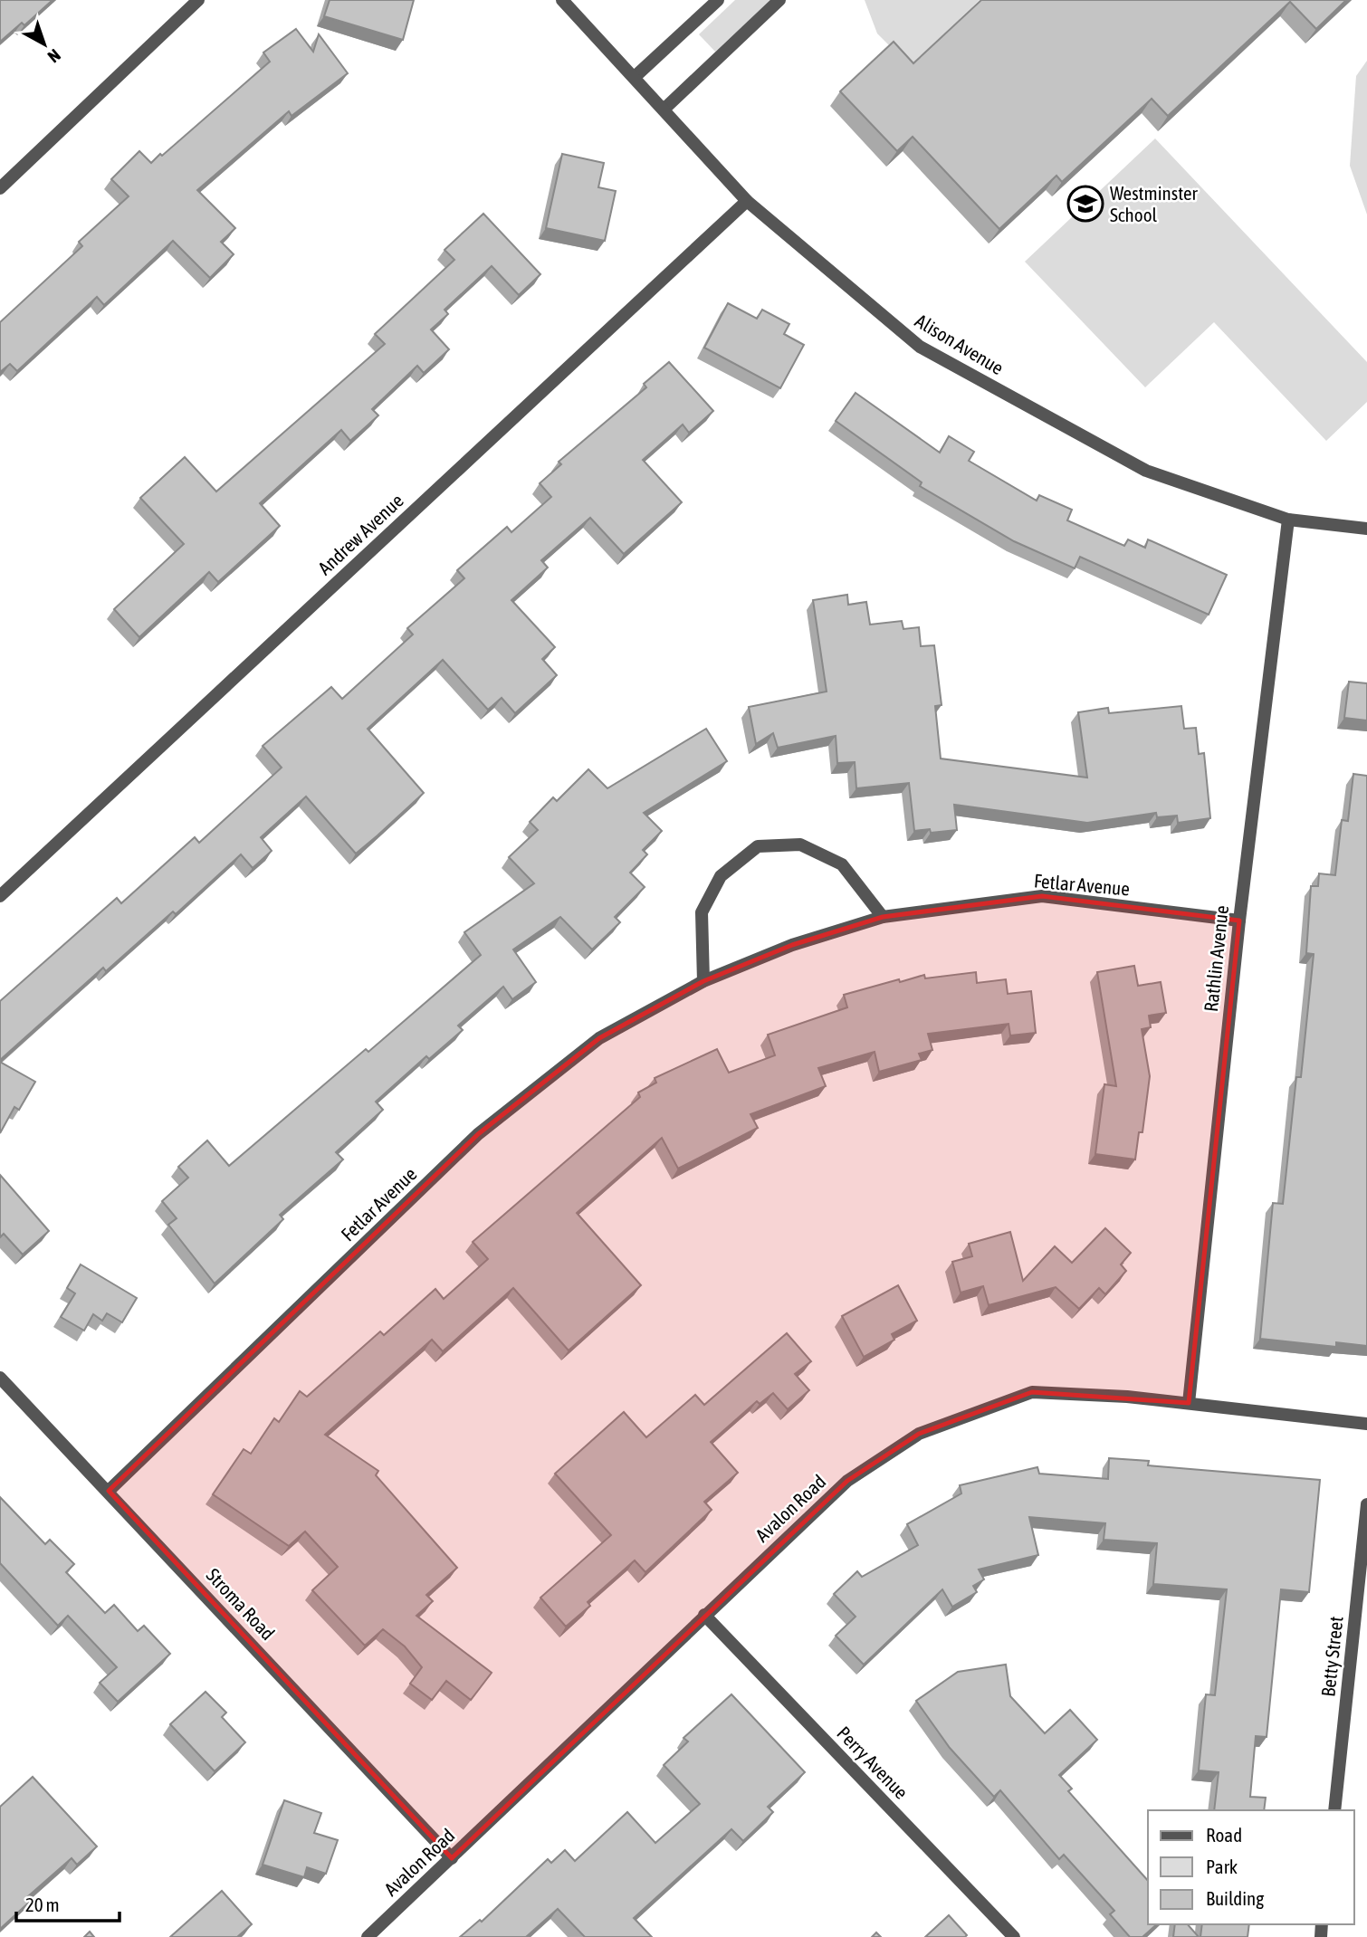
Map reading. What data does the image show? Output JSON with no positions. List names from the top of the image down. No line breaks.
{"streets":{"street":["Alison Avenue","Andrew Avenue","Fetlar Avenue","Rathlin Avenue","Avalon Road","Stroma Road","Betty Street","Perry Avenue"]},"crossings":[["Alison Avenue","Andrew Avenue"],["Alison Avenue","Rathlin Avenue"],["Fetlar Avenue","Rathlin Avenue"],["Fetlar Avenue","Stroma Road"],["Rathlin Avenue","Avalon Road"],["Avalon Road","Stroma Road"],["Avalon Road","Perry Avenue"]],"places":{"school or university":["Westminster School"]},"legend":["Road","Park","Building"],"scale_bar":"20 m","north":"bottom right"}
